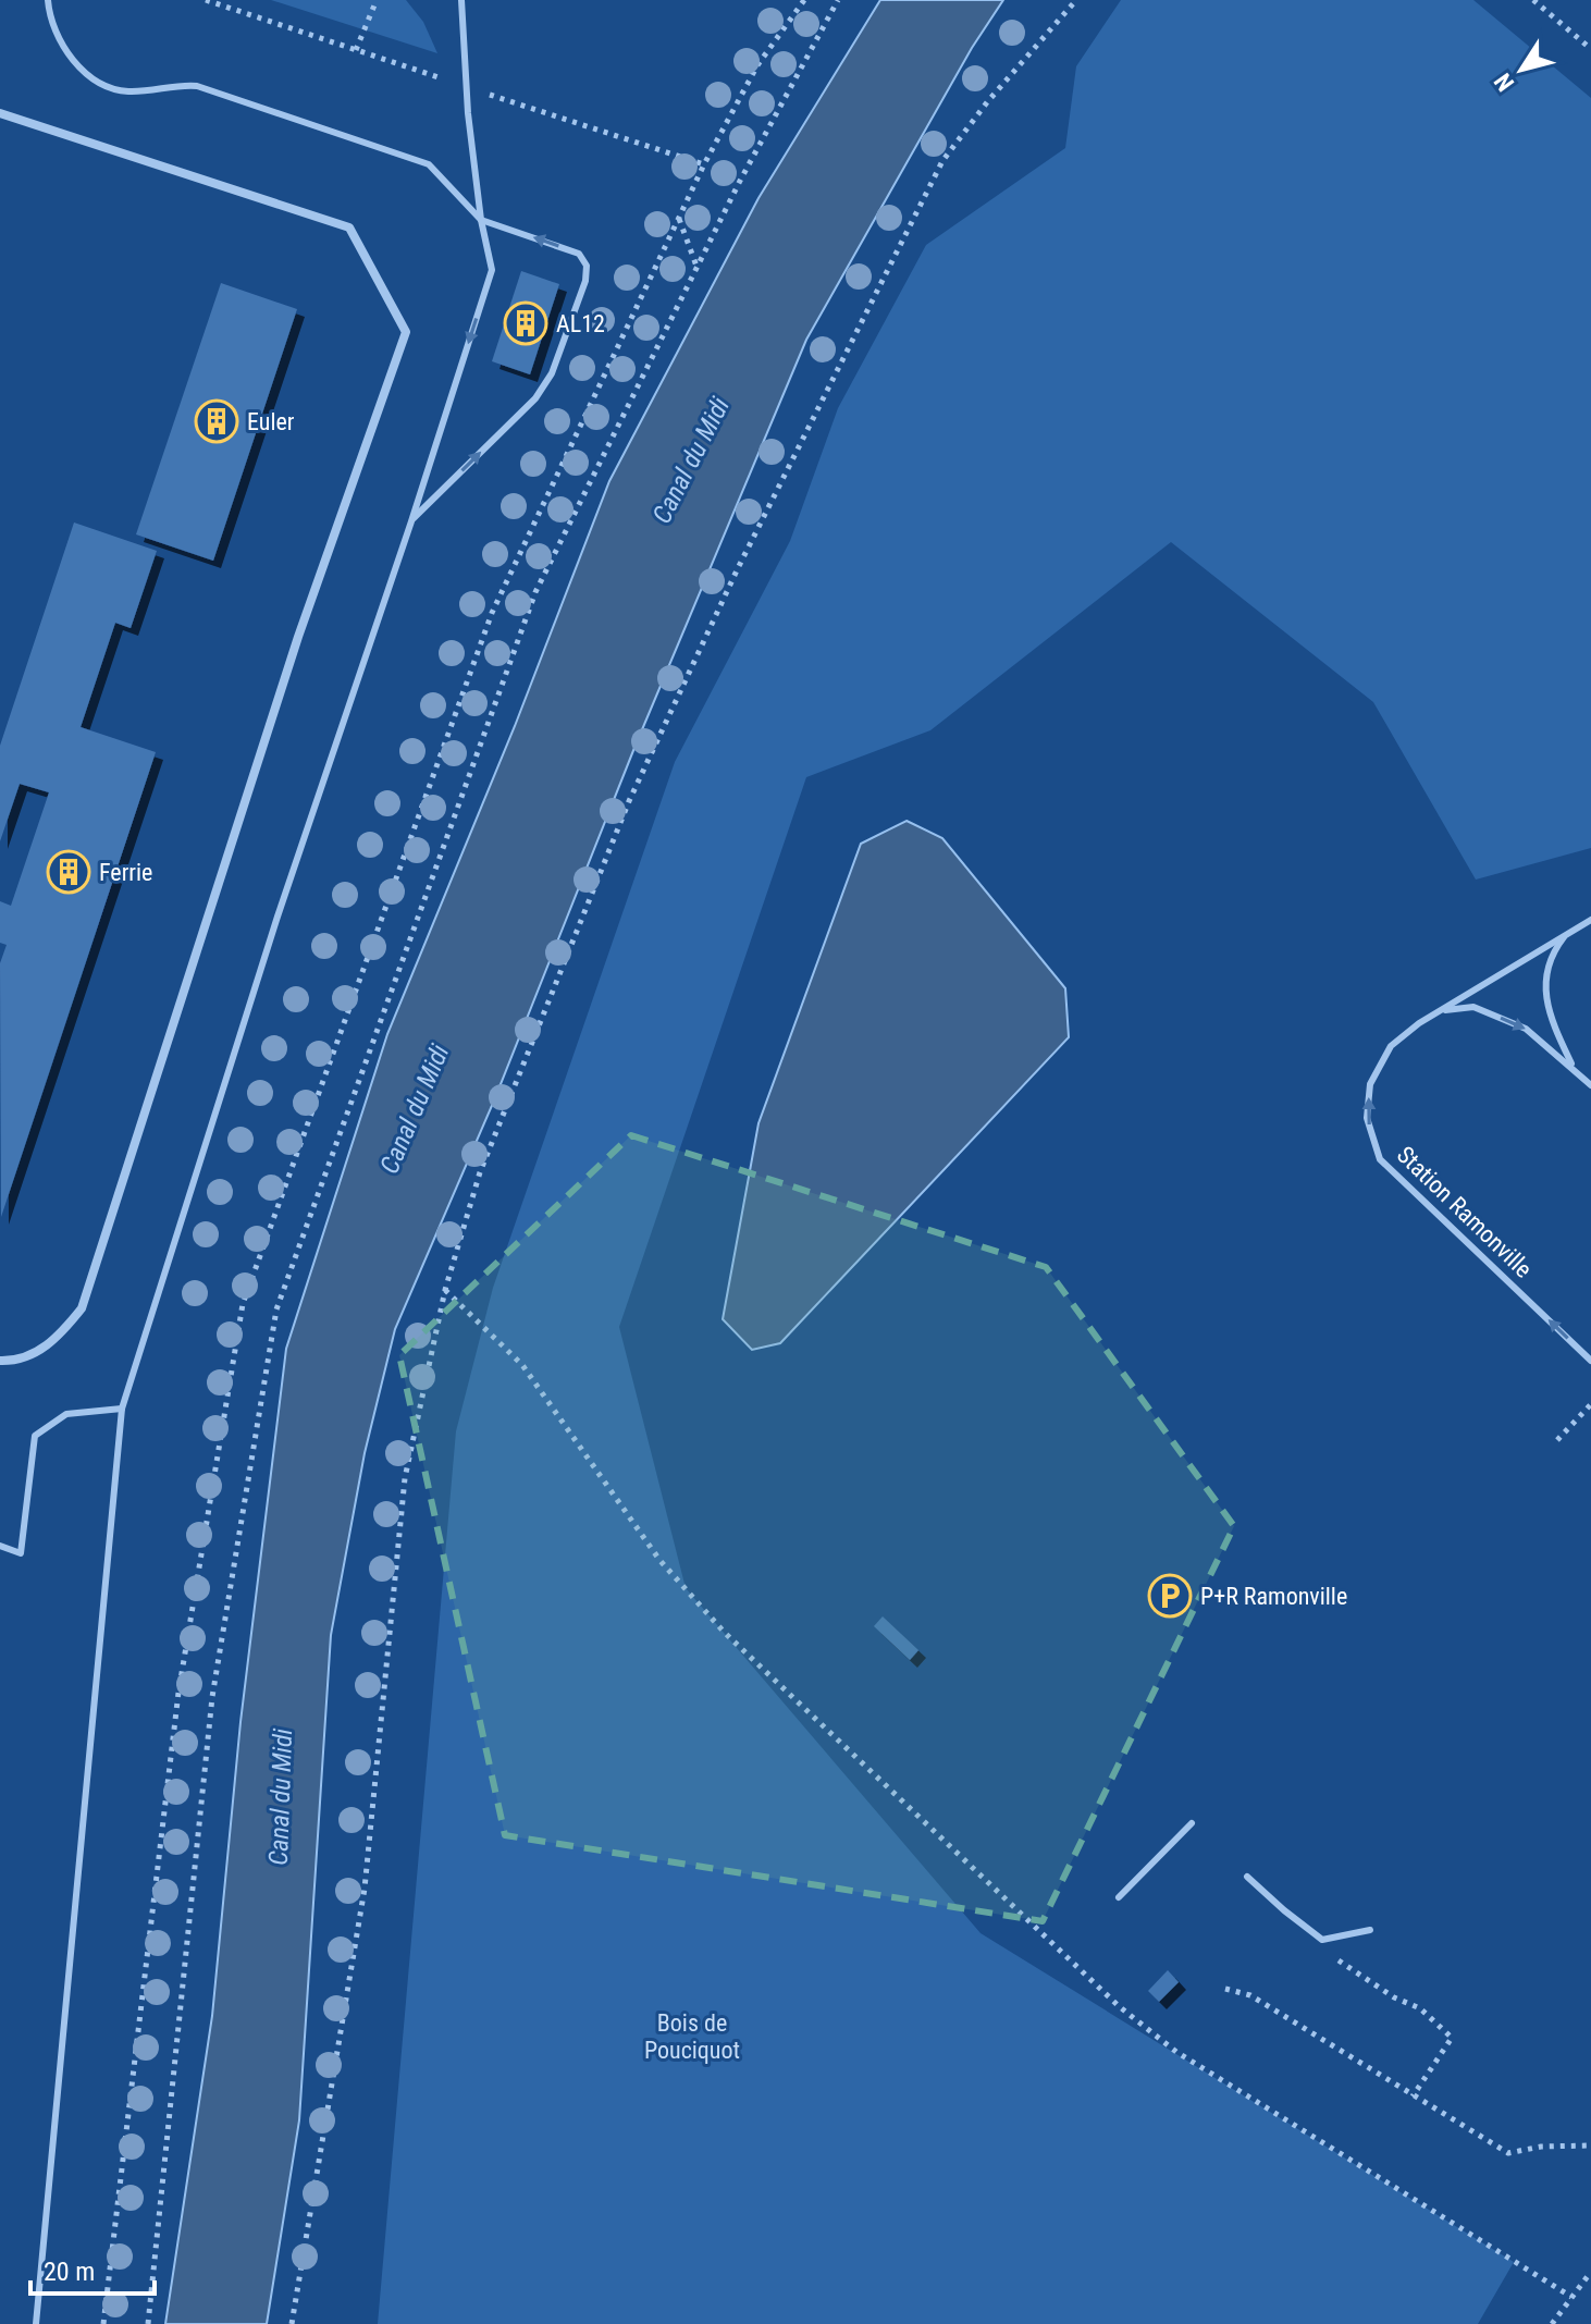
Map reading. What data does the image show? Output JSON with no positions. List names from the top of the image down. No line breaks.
{"streets":{"lane":["Station Ramonville"]},"one_way":["Station Ramonville"],"water":["Canal du Midi"],"parks":["Bois de Pouciquot"],"places":{"building":["AL12","Euler","Ferrie"],"parking":["P+R Ramonville"]},"scale_bar":"20 m","north":"bottom left"}
